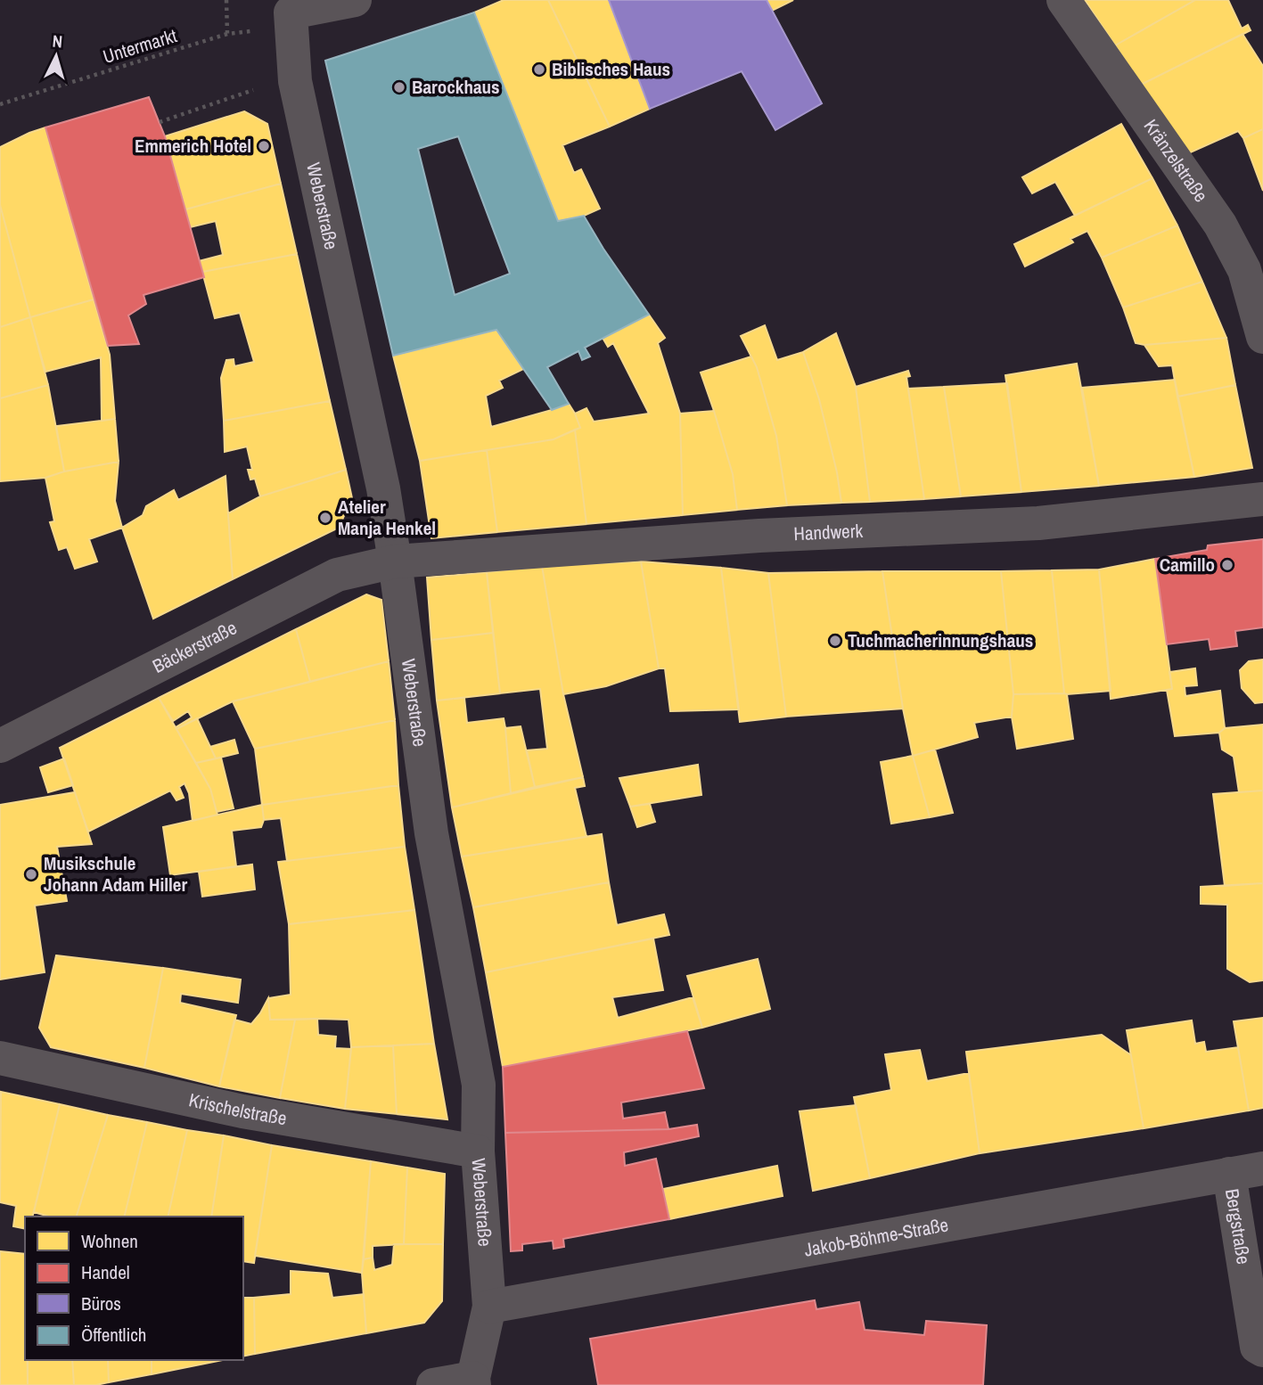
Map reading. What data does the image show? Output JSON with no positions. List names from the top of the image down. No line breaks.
{"streets":{"street":["Kränzelstraße","Weberstraße","Handwerk","Bäckerstraße","Krischelstraße","Bergstraße","Jakob-Böhme-Straße"],"path":["Untermarkt"]},"crossings":[["Untermarkt","Weberstraße"],["Weberstraße","Handwerk"],["Weberstraße","Bäckerstraße"],["Weberstraße","Krischelstraße"],["Weberstraße","Jakob-Böhme-Straße"],["Handwerk","Bäckerstraße"],["Bergstraße","Jakob-Böhme-Straße"]],"places":["Biblisches Haus","Barockhaus","Emmerich Hotel","Atelier Manja Henkel","Camillo","Tuchmacherinnungshaus","Musikschule Johann Adam Hiller"],"legend":["Wohnen","Handel","Büros","Öffentlich"],"north":"top"}
